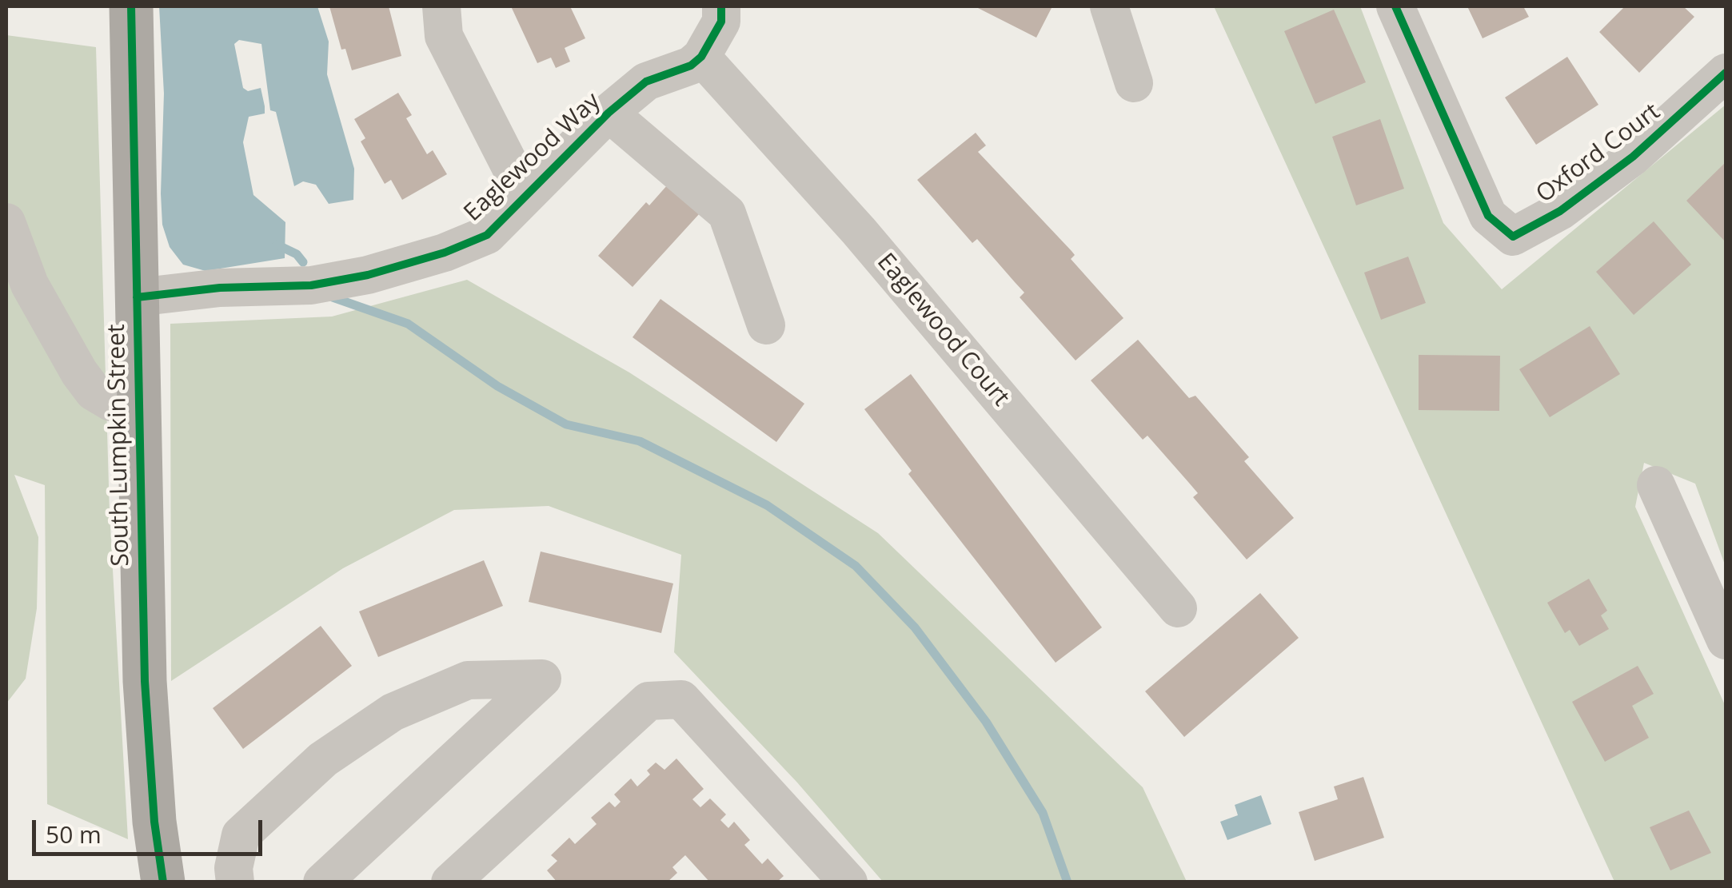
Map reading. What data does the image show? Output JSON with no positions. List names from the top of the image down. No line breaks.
{"streets":{"main road":["South Lumpkin Street"],"street":["Oxford Court","Eaglewood Way","Eaglewood Court"]},"crossings":[["Eaglewood Way","Eaglewood Court"],["Eaglewood Way","South Lumpkin Street"]],"scale_bar":"50 m"}
